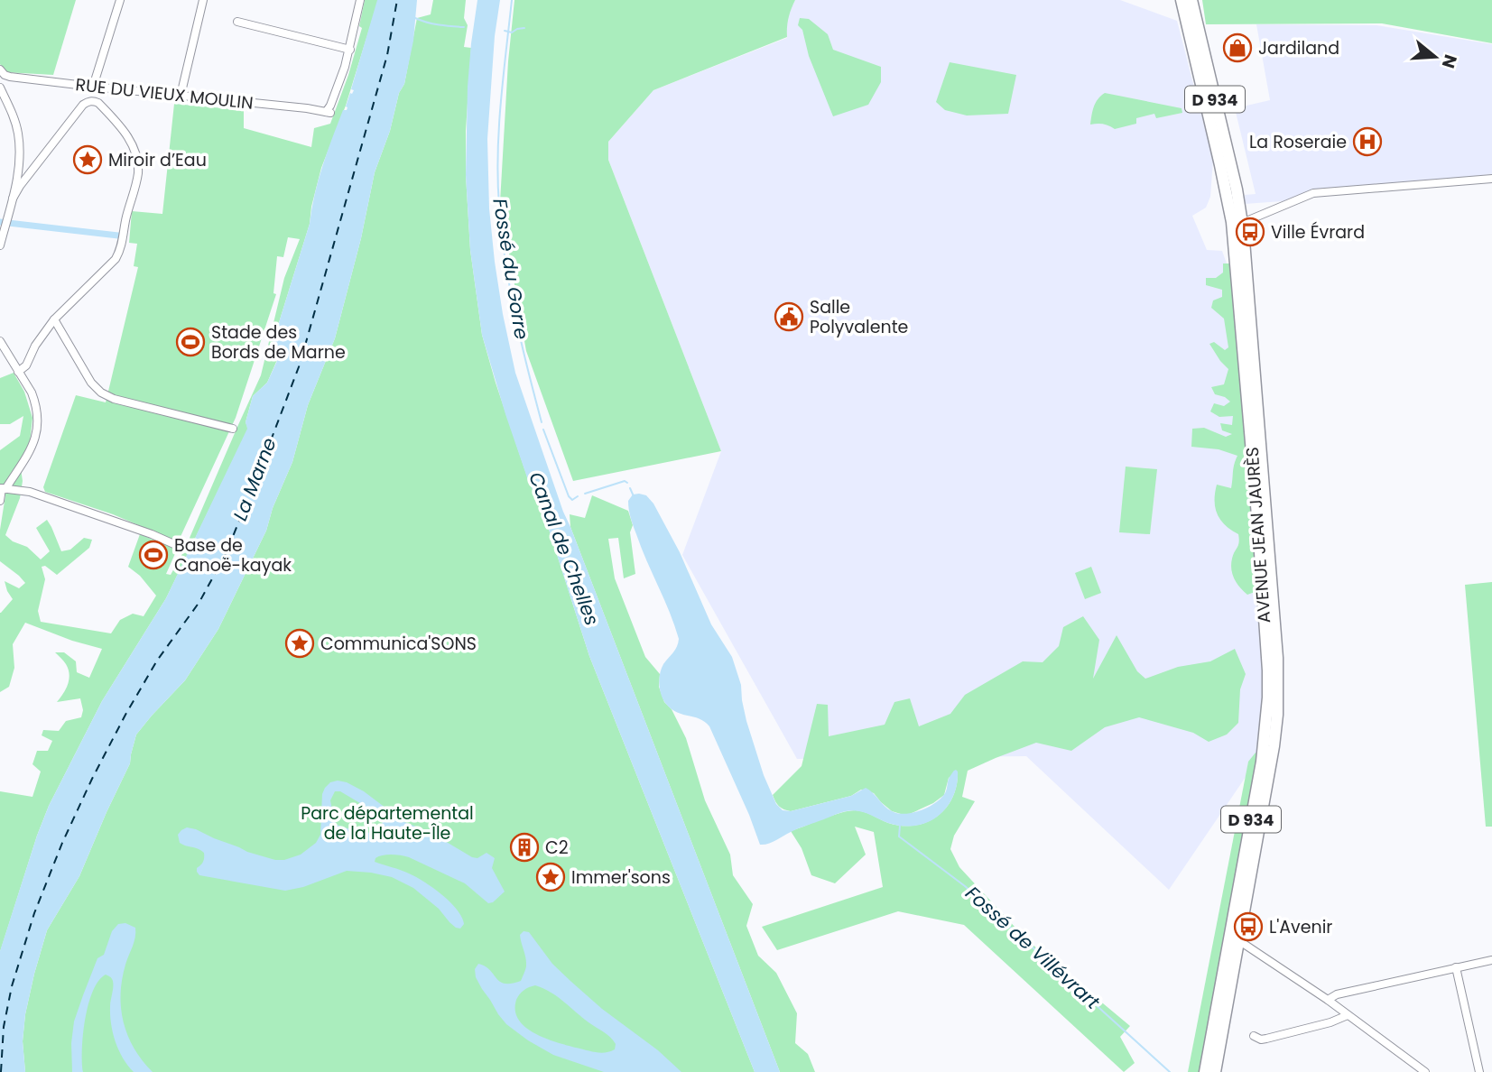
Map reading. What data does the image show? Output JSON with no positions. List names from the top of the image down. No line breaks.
{"streets":{"main road":["D 934","AVENUE JEAN JAURÈS"],"street":["RUE DU VIEUX MOULIN"]},"water":["Fossé du Gorre","La Marne","Canal de Chelles","Fossé de Villévrart"],"parks":["Parc départemental de la Haute-Île"],"places":{"shop":["Jardiland"],"hospital":["La Roseraie"],"place":["Miroir d’Eau","Communica'SONS","Immer'sons"],"bus stop":["Ville Évrard","L'Avenir"],"public building":["Salle Polyvalente"],"sports":["Stade des Bords de Marne","Base de Canoë-kayak"],"building":["C2"]},"north":"right"}
